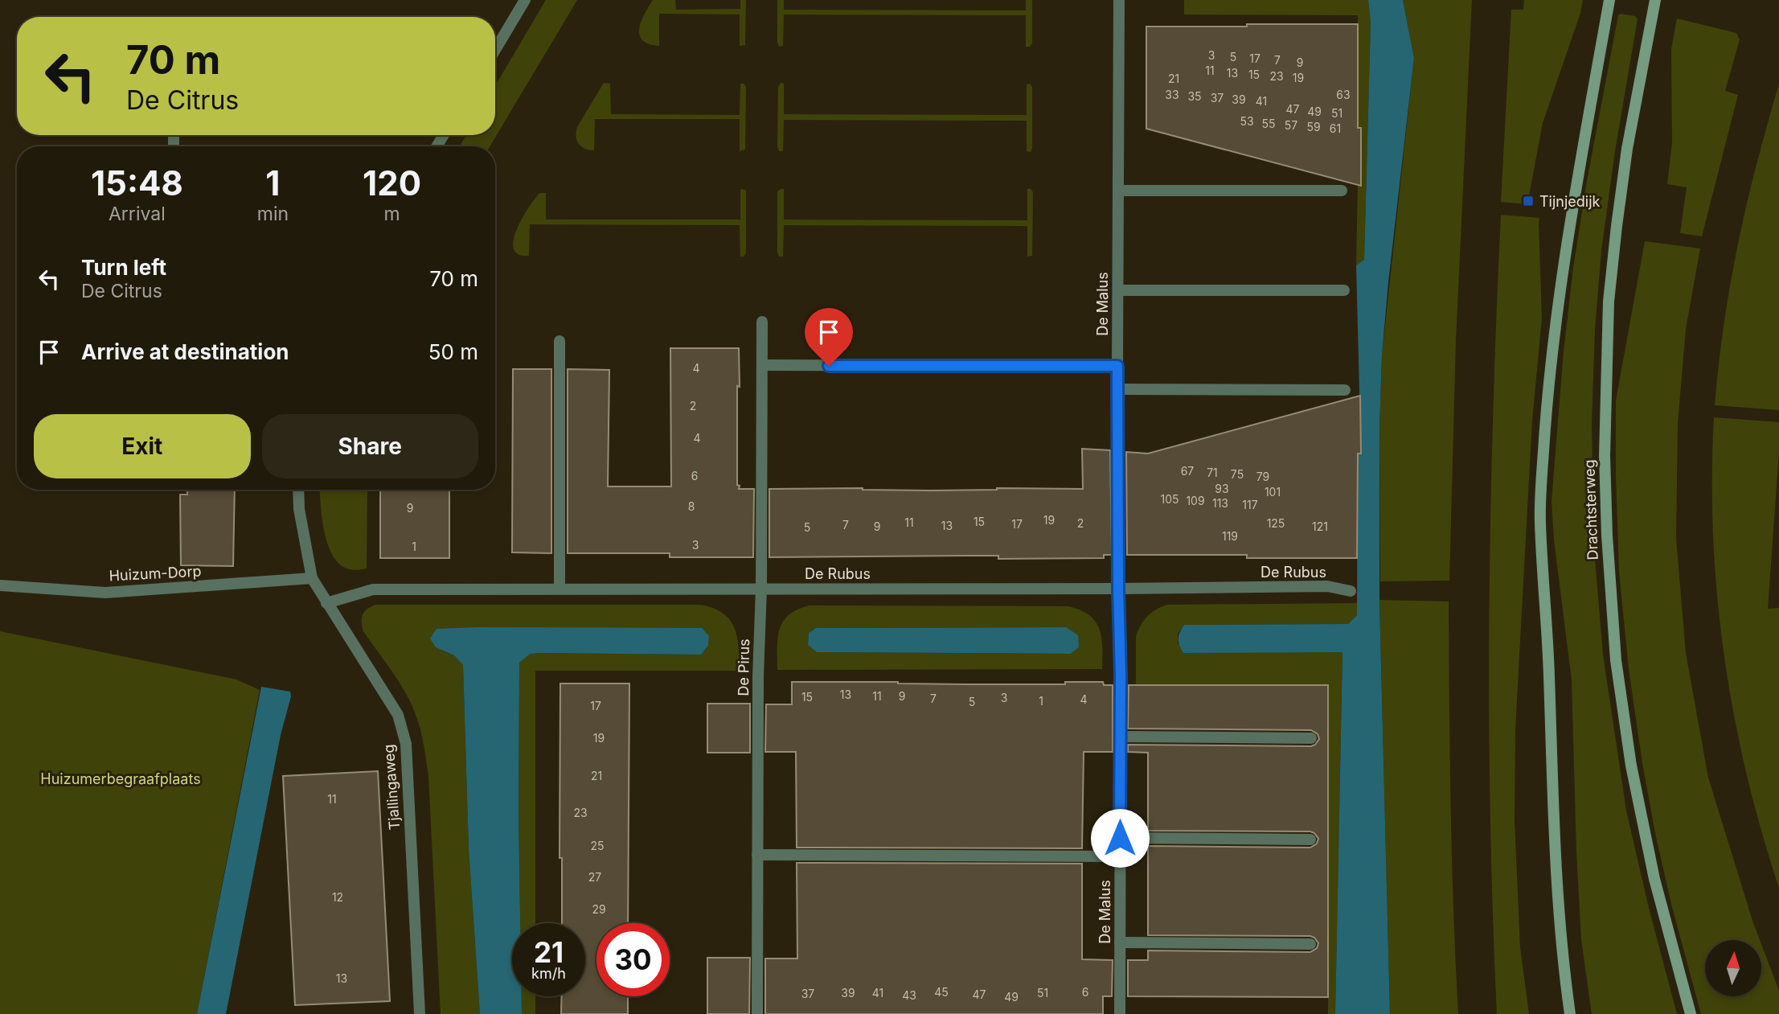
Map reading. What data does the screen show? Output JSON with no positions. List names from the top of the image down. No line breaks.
{"streets":{"main road":["Drachtsterweg"],"street":["De Malus","De Rubus","Huizum-Dorp","De Pirus","Tjallingaweg"]},"crossings":[["De Malus","De Rubus"],["De Rubus","De Pirus"],["De Rubus","Tjallingaweg"],["Huizum-Dorp","Tjallingaweg"]],"parks":["Huizumerbegraafplaats"],"places":{"transit":["Tijnjedijk"]},"house_numbers":["3","5","17","7","9","11","13","15","23","19","21","33","63","35","37","39","41","47","49","51","53","55","57","59","61","4","2","4","67","71","75","6","79","93","101","105","109","113","117","8","9","19","15","11","2","125","17","7","13","9","121","5","119","3","1","13","11","9","15","3","7","4","1","5","17","19","21","11","23","25","27","12","29","13","45","6","39","41","51","37","47","43","49"],"north":"top","page":{"turn":["70 m","De Citrus"],"eta":["15:48","Arrival","1","min","120","m"],"list":[{"name":"Turn left","note":"De Citrus","value":"70 m"},{"name":"Arrive at destination","value":"50 m"}],"buttons":["Exit","Share"],"speed":"21 km/h","limit":"30"}}
